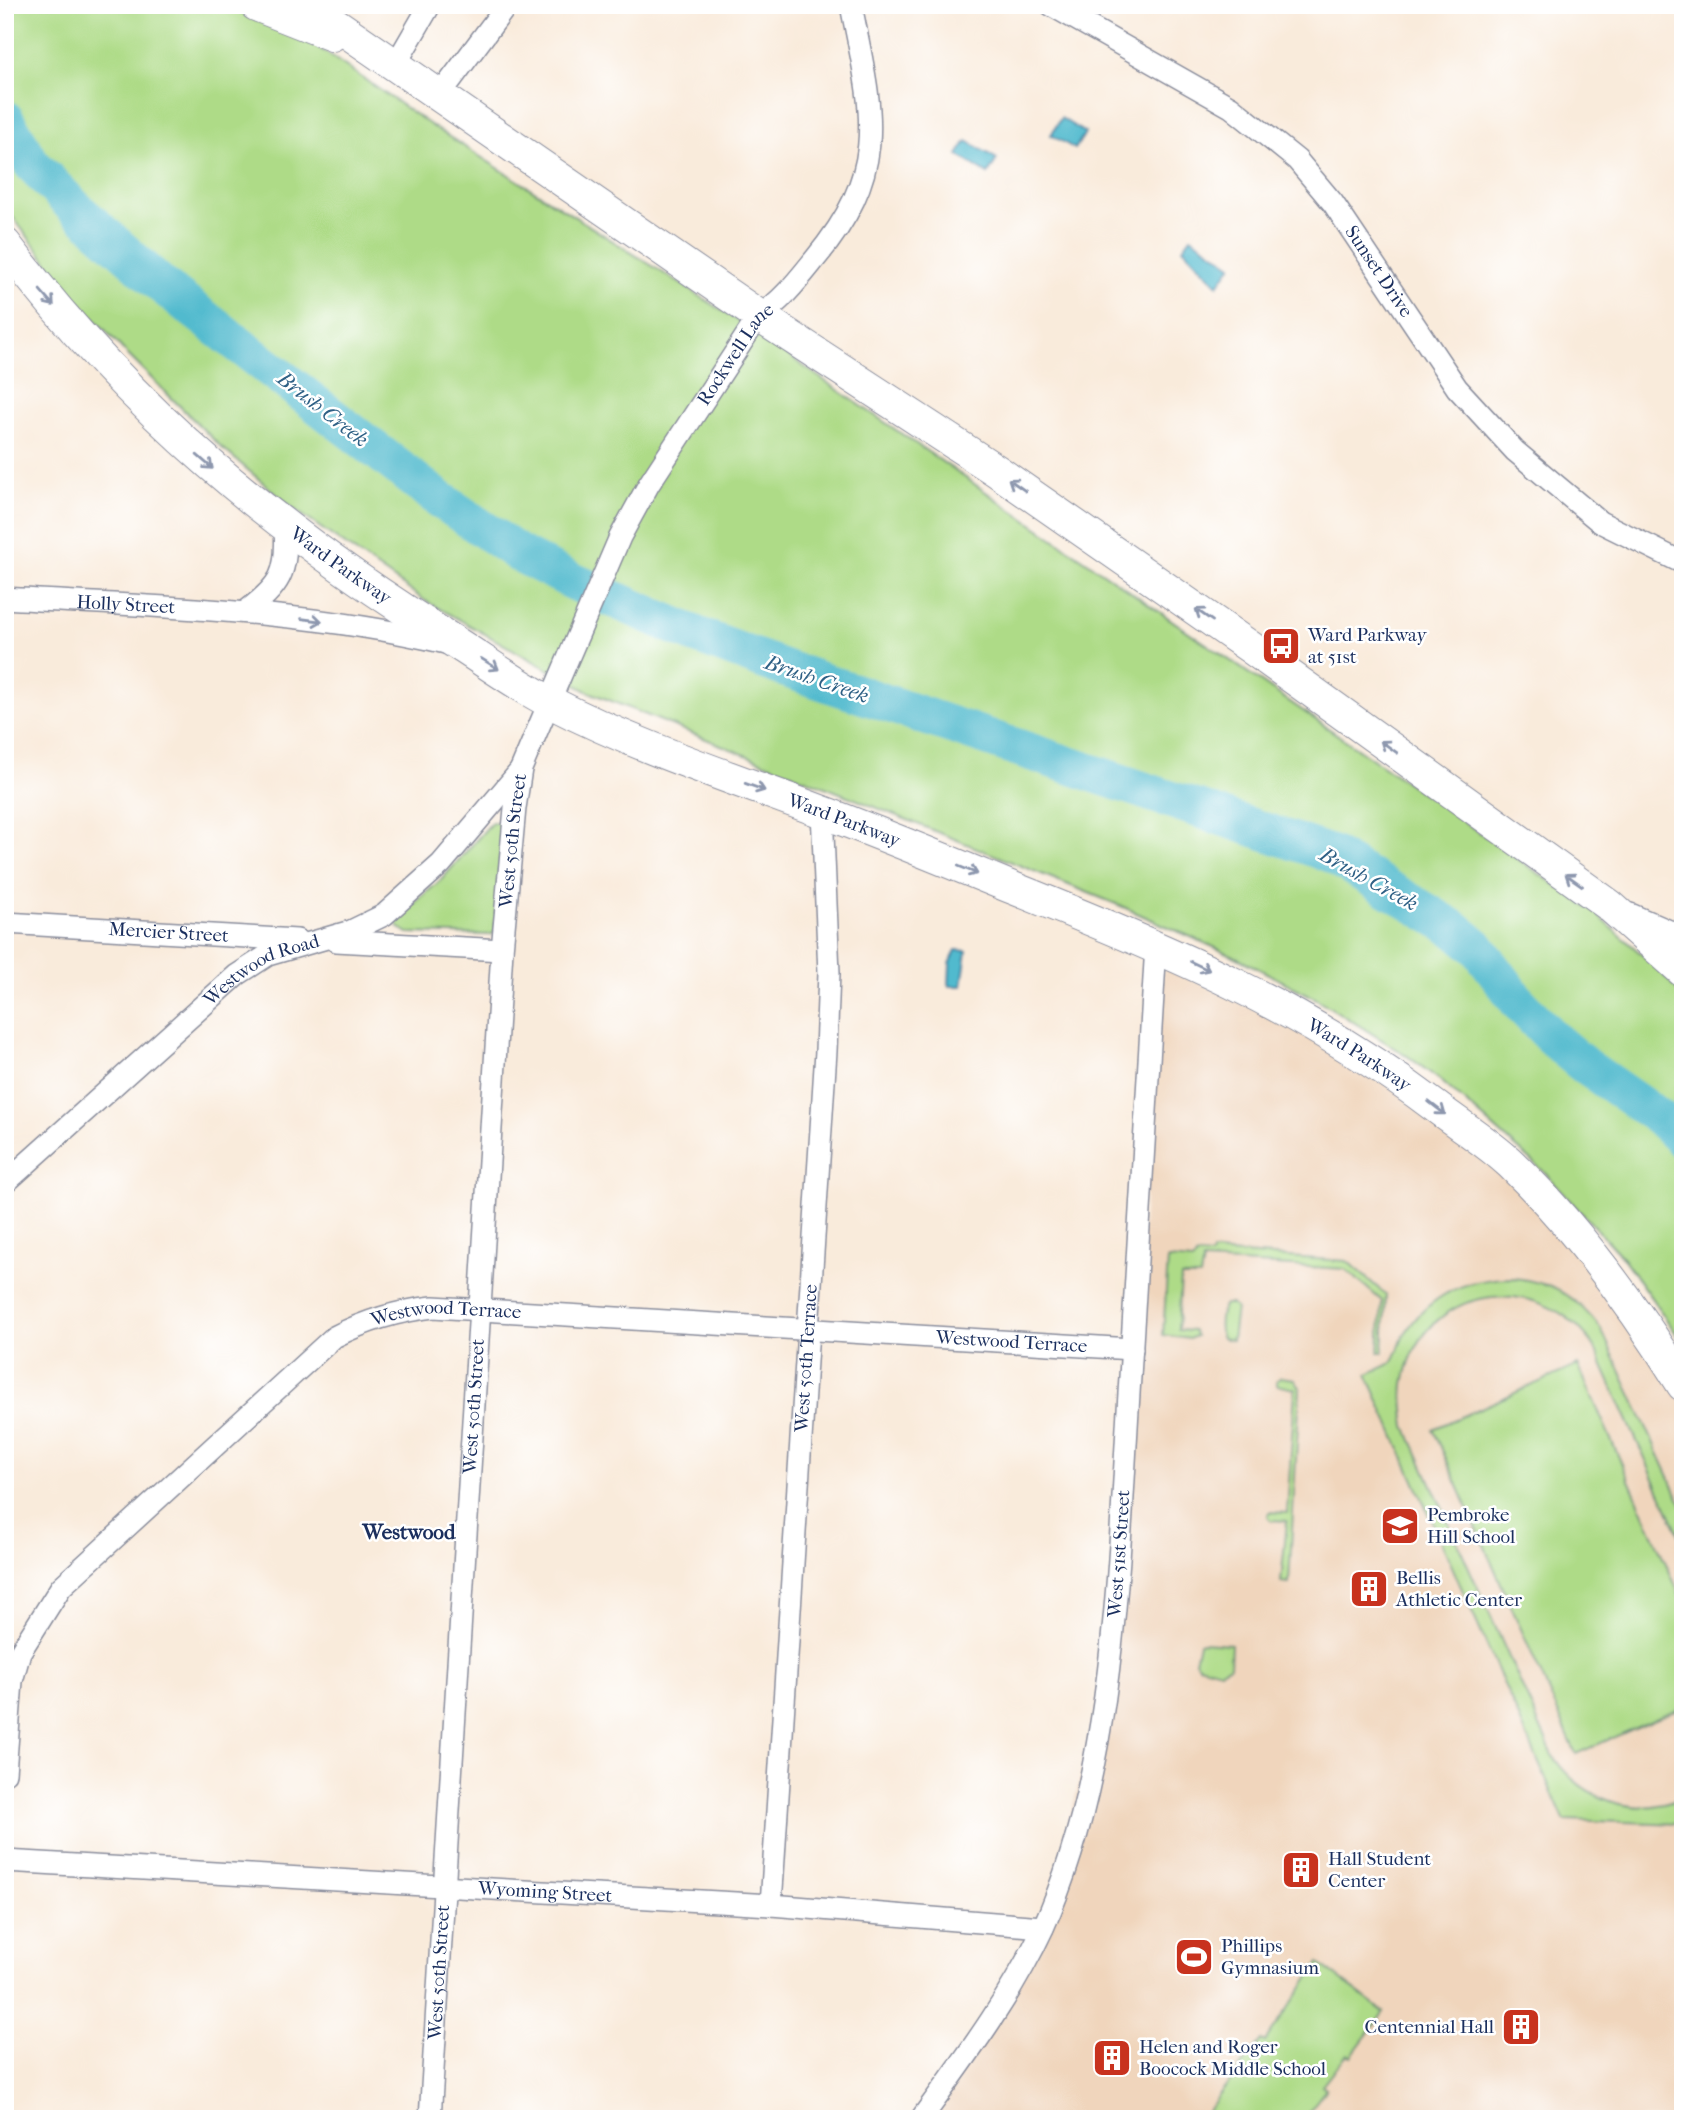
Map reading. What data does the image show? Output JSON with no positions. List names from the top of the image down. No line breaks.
{"streets":{"highway":["Ward Parkway"],"street":["Sunset Drive","Rockwell Lane","Holly Street","West 50th Street","Mercier Street","Westwood Road","Westwood Terrace","West 50th Terrace","West 51st Street","Wyoming Street"]},"crossings":[["Rockwell Lane","Ward Parkway"],["Rockwell Lane","West 50th Street"],["Ward Parkway","Holly Street"],["Ward Parkway","West 50th Street"],["Ward Parkway","West 50th Terrace"],["Ward Parkway","West 51st Street"],["West 50th Street","Mercier Street"],["West 50th Street","Westwood Road"],["West 50th Street","Westwood Terrace"],["West 50th Street","Wyoming Street"],["Mercier Street","Westwood Road"],["Westwood Terrace","West 50th Terrace"],["Westwood Terrace","West 51st Street"],["West 50th Terrace","Wyoming Street"],["West 51st Street","Wyoming Street"]],"one_way":["Ward Parkway","Holly Street"],"districts":["Westwood"],"water":["Brush Creek"],"places":{"bus stop":["Ward Parkway at 51st"],"school or university":["Pembroke Hill School"],"building":["Bellis Athletic Center","Hall Student Center","Centennial Hall","Helen and Roger Boocock Middle School"],"sports":["Phillips Gymnasium"]}}
